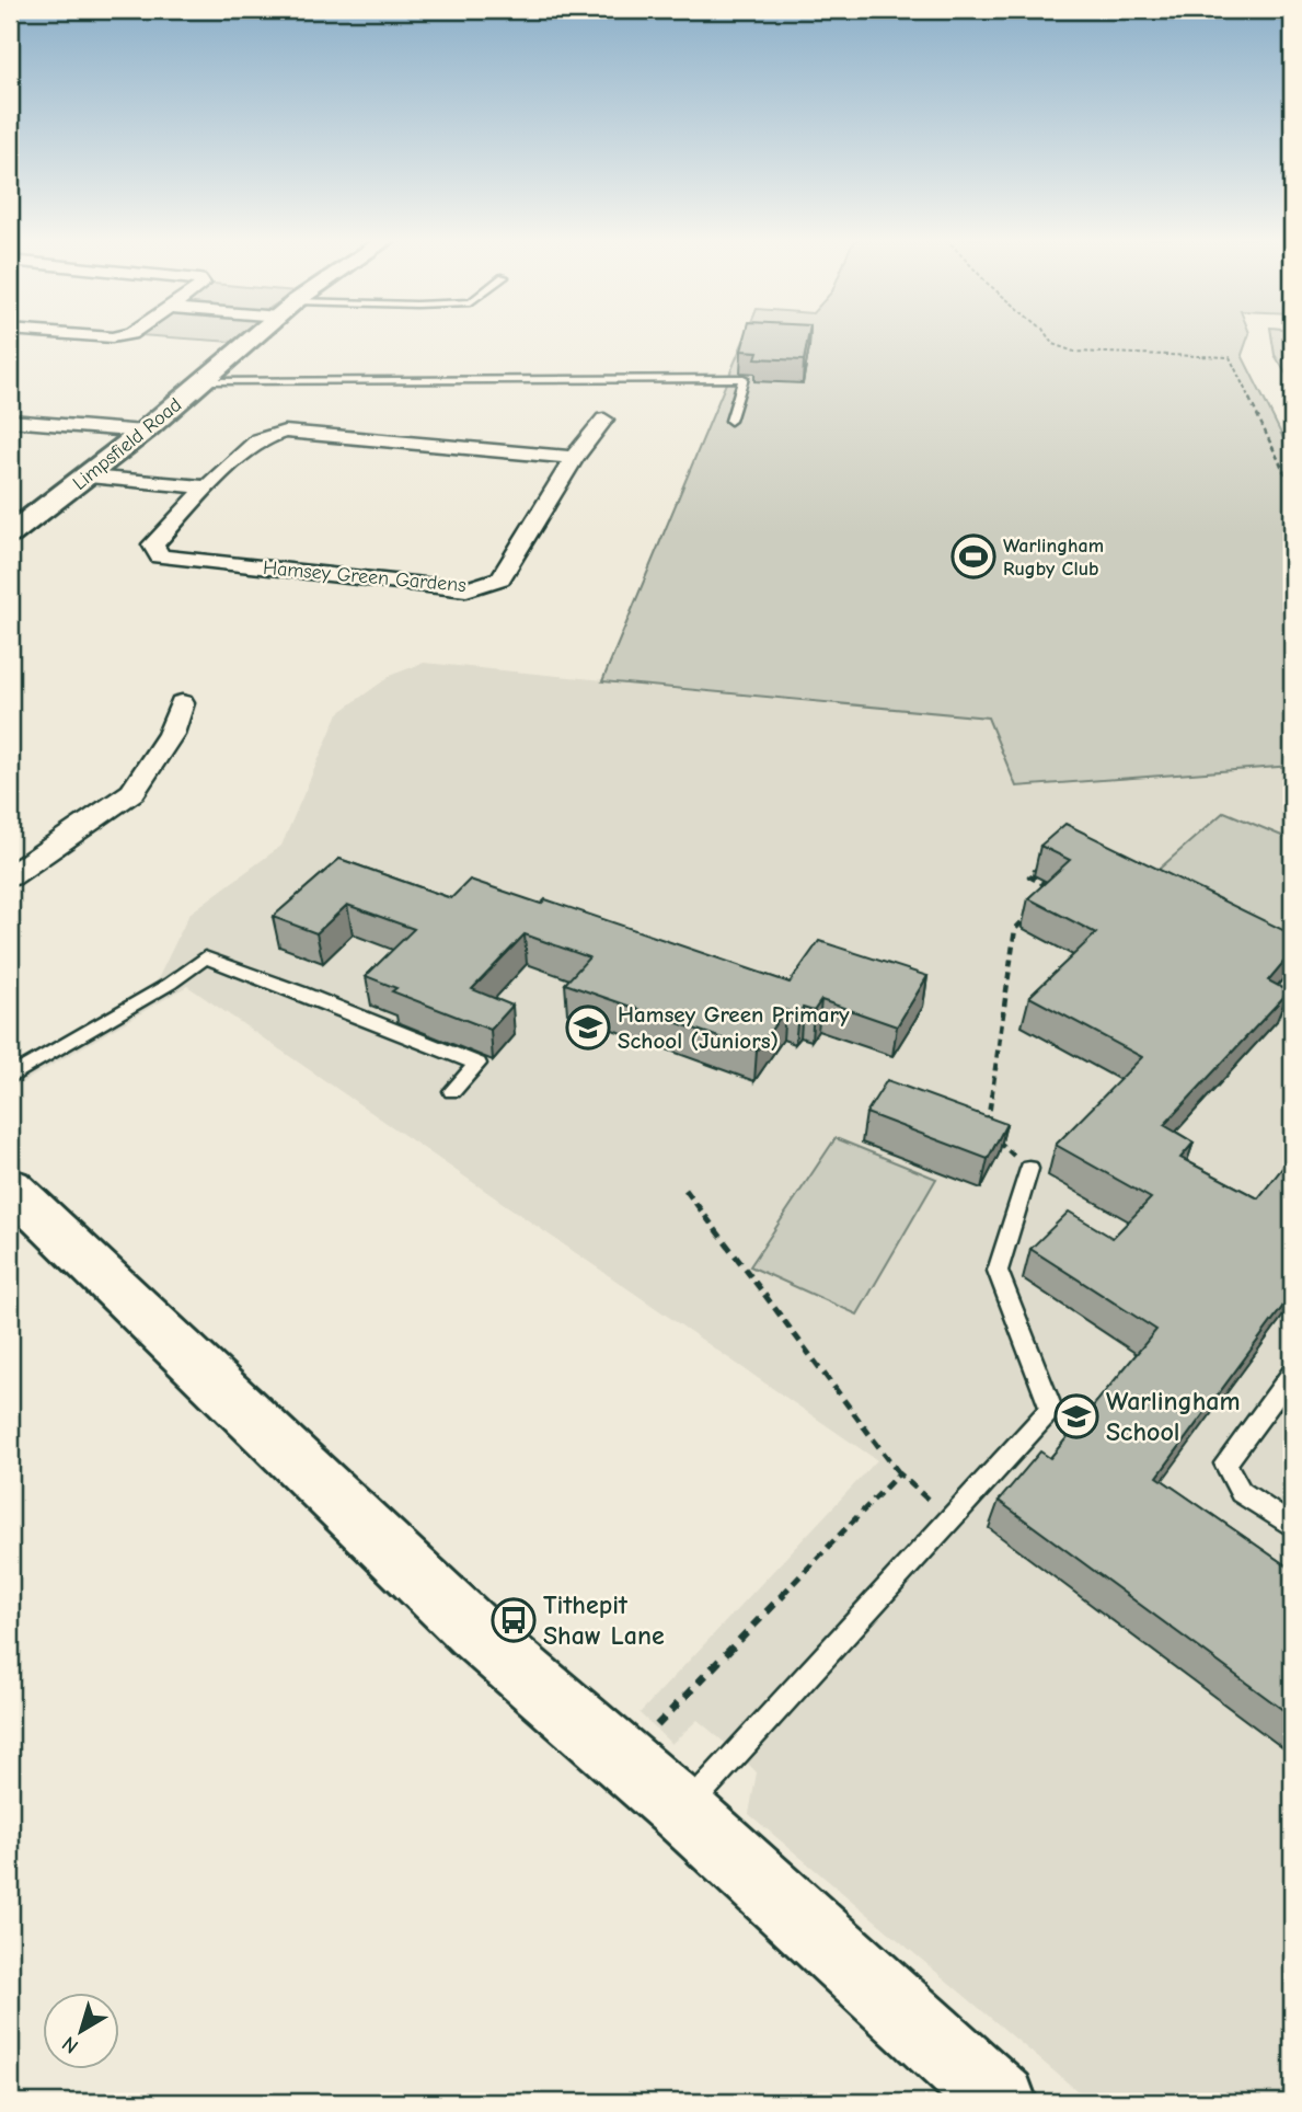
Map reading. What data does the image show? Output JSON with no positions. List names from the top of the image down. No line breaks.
{"streets":{"main road":["Limpsfield Road"],"street":["Hamsey Green Gardens"]},"places":{"sports":["Warlingham Rugby Club"],"school or university":["Hamsey Green Primary School (Juniors)","Warlingham School"],"bus stop":["Tithepit Shaw Lane"]},"north":"bottom left"}
